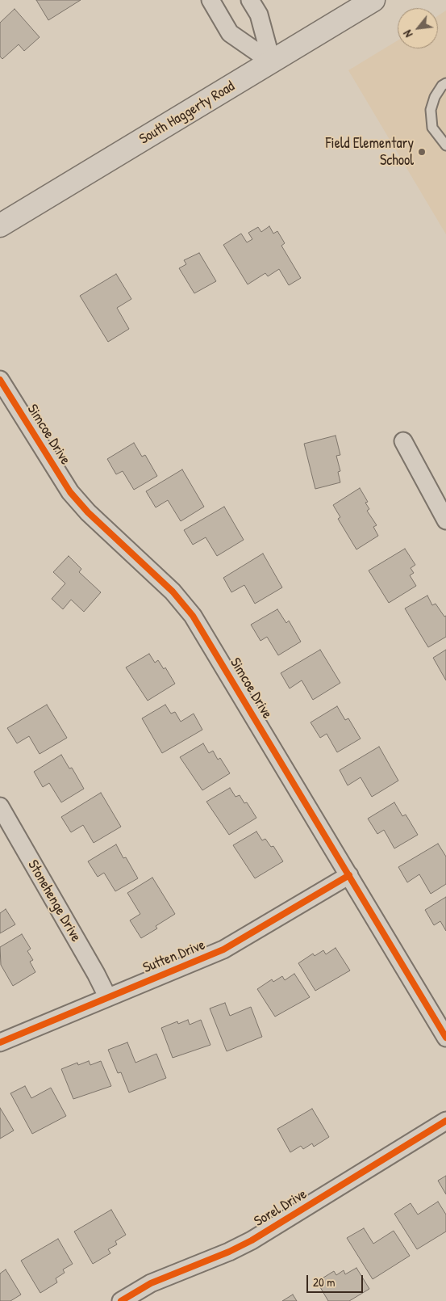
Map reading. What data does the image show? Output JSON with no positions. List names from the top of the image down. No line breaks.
{"streets":{"main road":["South Haggerty Road"],"street":["Simcoe Drive","Stonehenge Drive","Sutten Drive","Sorel Drive"]},"crossings":[["Simcoe Drive","Sutten Drive"],["Stonehenge Drive","Sutten Drive"]],"places":["Field Elementary School"],"scale_bar":"20 m","north":"bottom left"}
